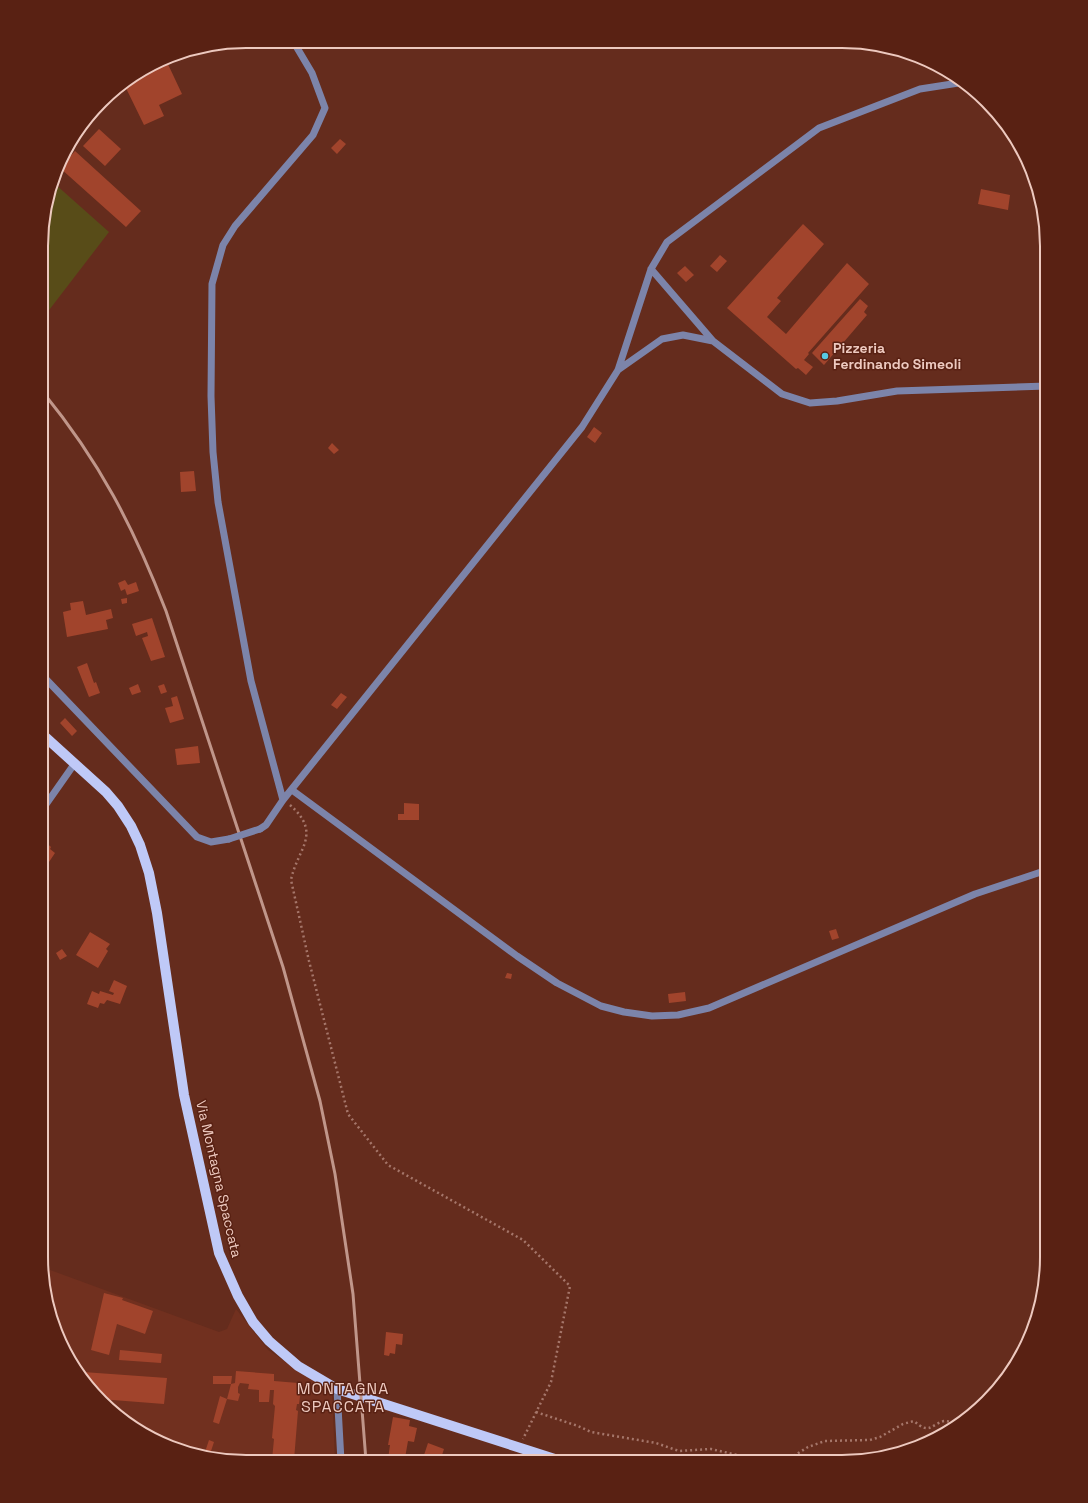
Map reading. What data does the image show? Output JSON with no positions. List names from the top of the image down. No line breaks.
{"streets":{"main road":["Via Montagna Spaccata"]},"districts":["MONTAGNA SPACCATA"],"places":["Pizzeria Ferdinando Simeoli"]}
